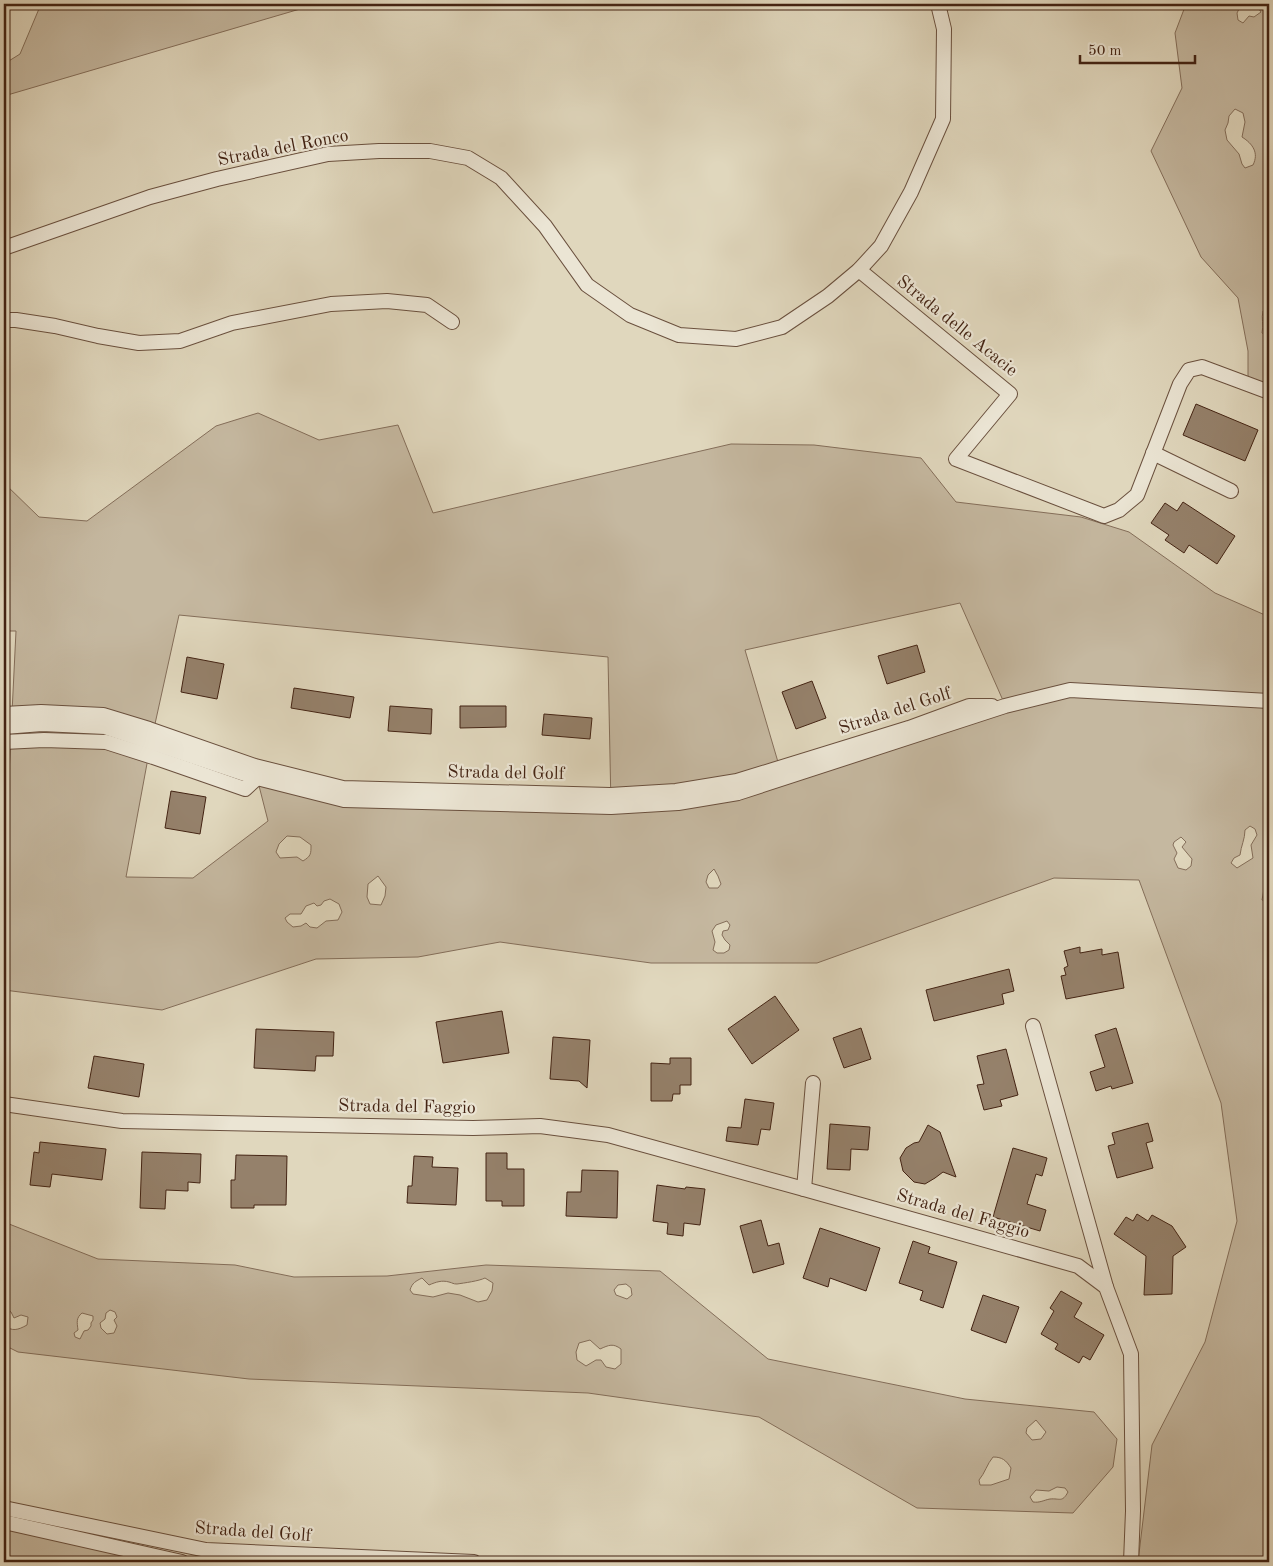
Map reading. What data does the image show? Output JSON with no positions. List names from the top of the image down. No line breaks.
{"streets":{"street":["Strada del Ronco","Strada delle Acacie","Strada del Golf","Strada del Faggio"]},"crossings":[["Strada del Ronco","Strada delle Acacie"]],"scale_bar":"50 m"}
